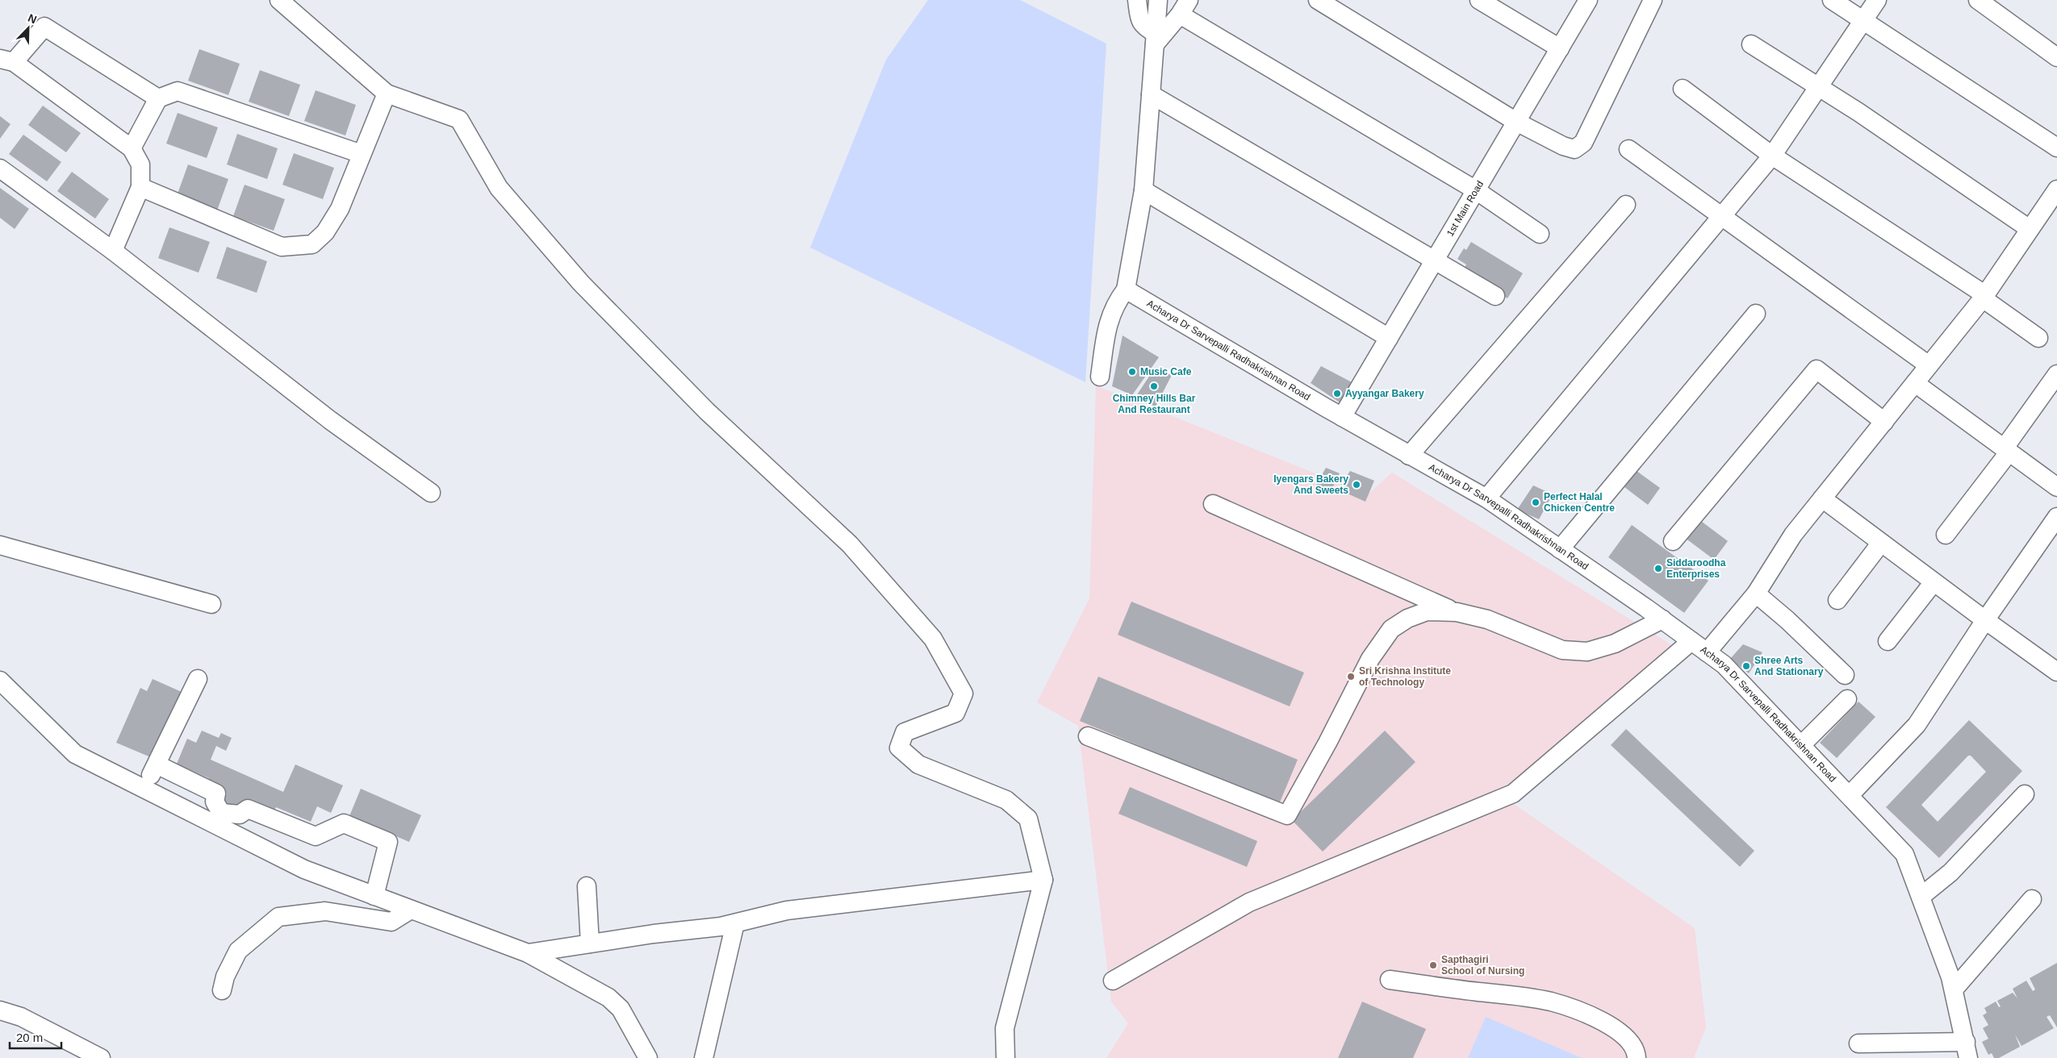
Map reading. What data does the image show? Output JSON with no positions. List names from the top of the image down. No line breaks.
{"streets":{"street":["1st Main Road","Acharya Dr Sarvepalli Radhakrishnan Road"]},"crossings":[["1st Main Road","Acharya Dr Sarvepalli Radhakrishnan Road"]],"places":["Music Cafe","Chimney Hills Bar And Restaurant","Ayyangar Bakery","Iyengars Bakery And Sweets","Perfect Halal Chicken Centre","Siddaroodha Enterprises","Shree Arts And Stationary","Sri Krishna Institute of Technology","Sapthagiri School of Nursing"],"scale_bar":"20 m","north":"top right"}
